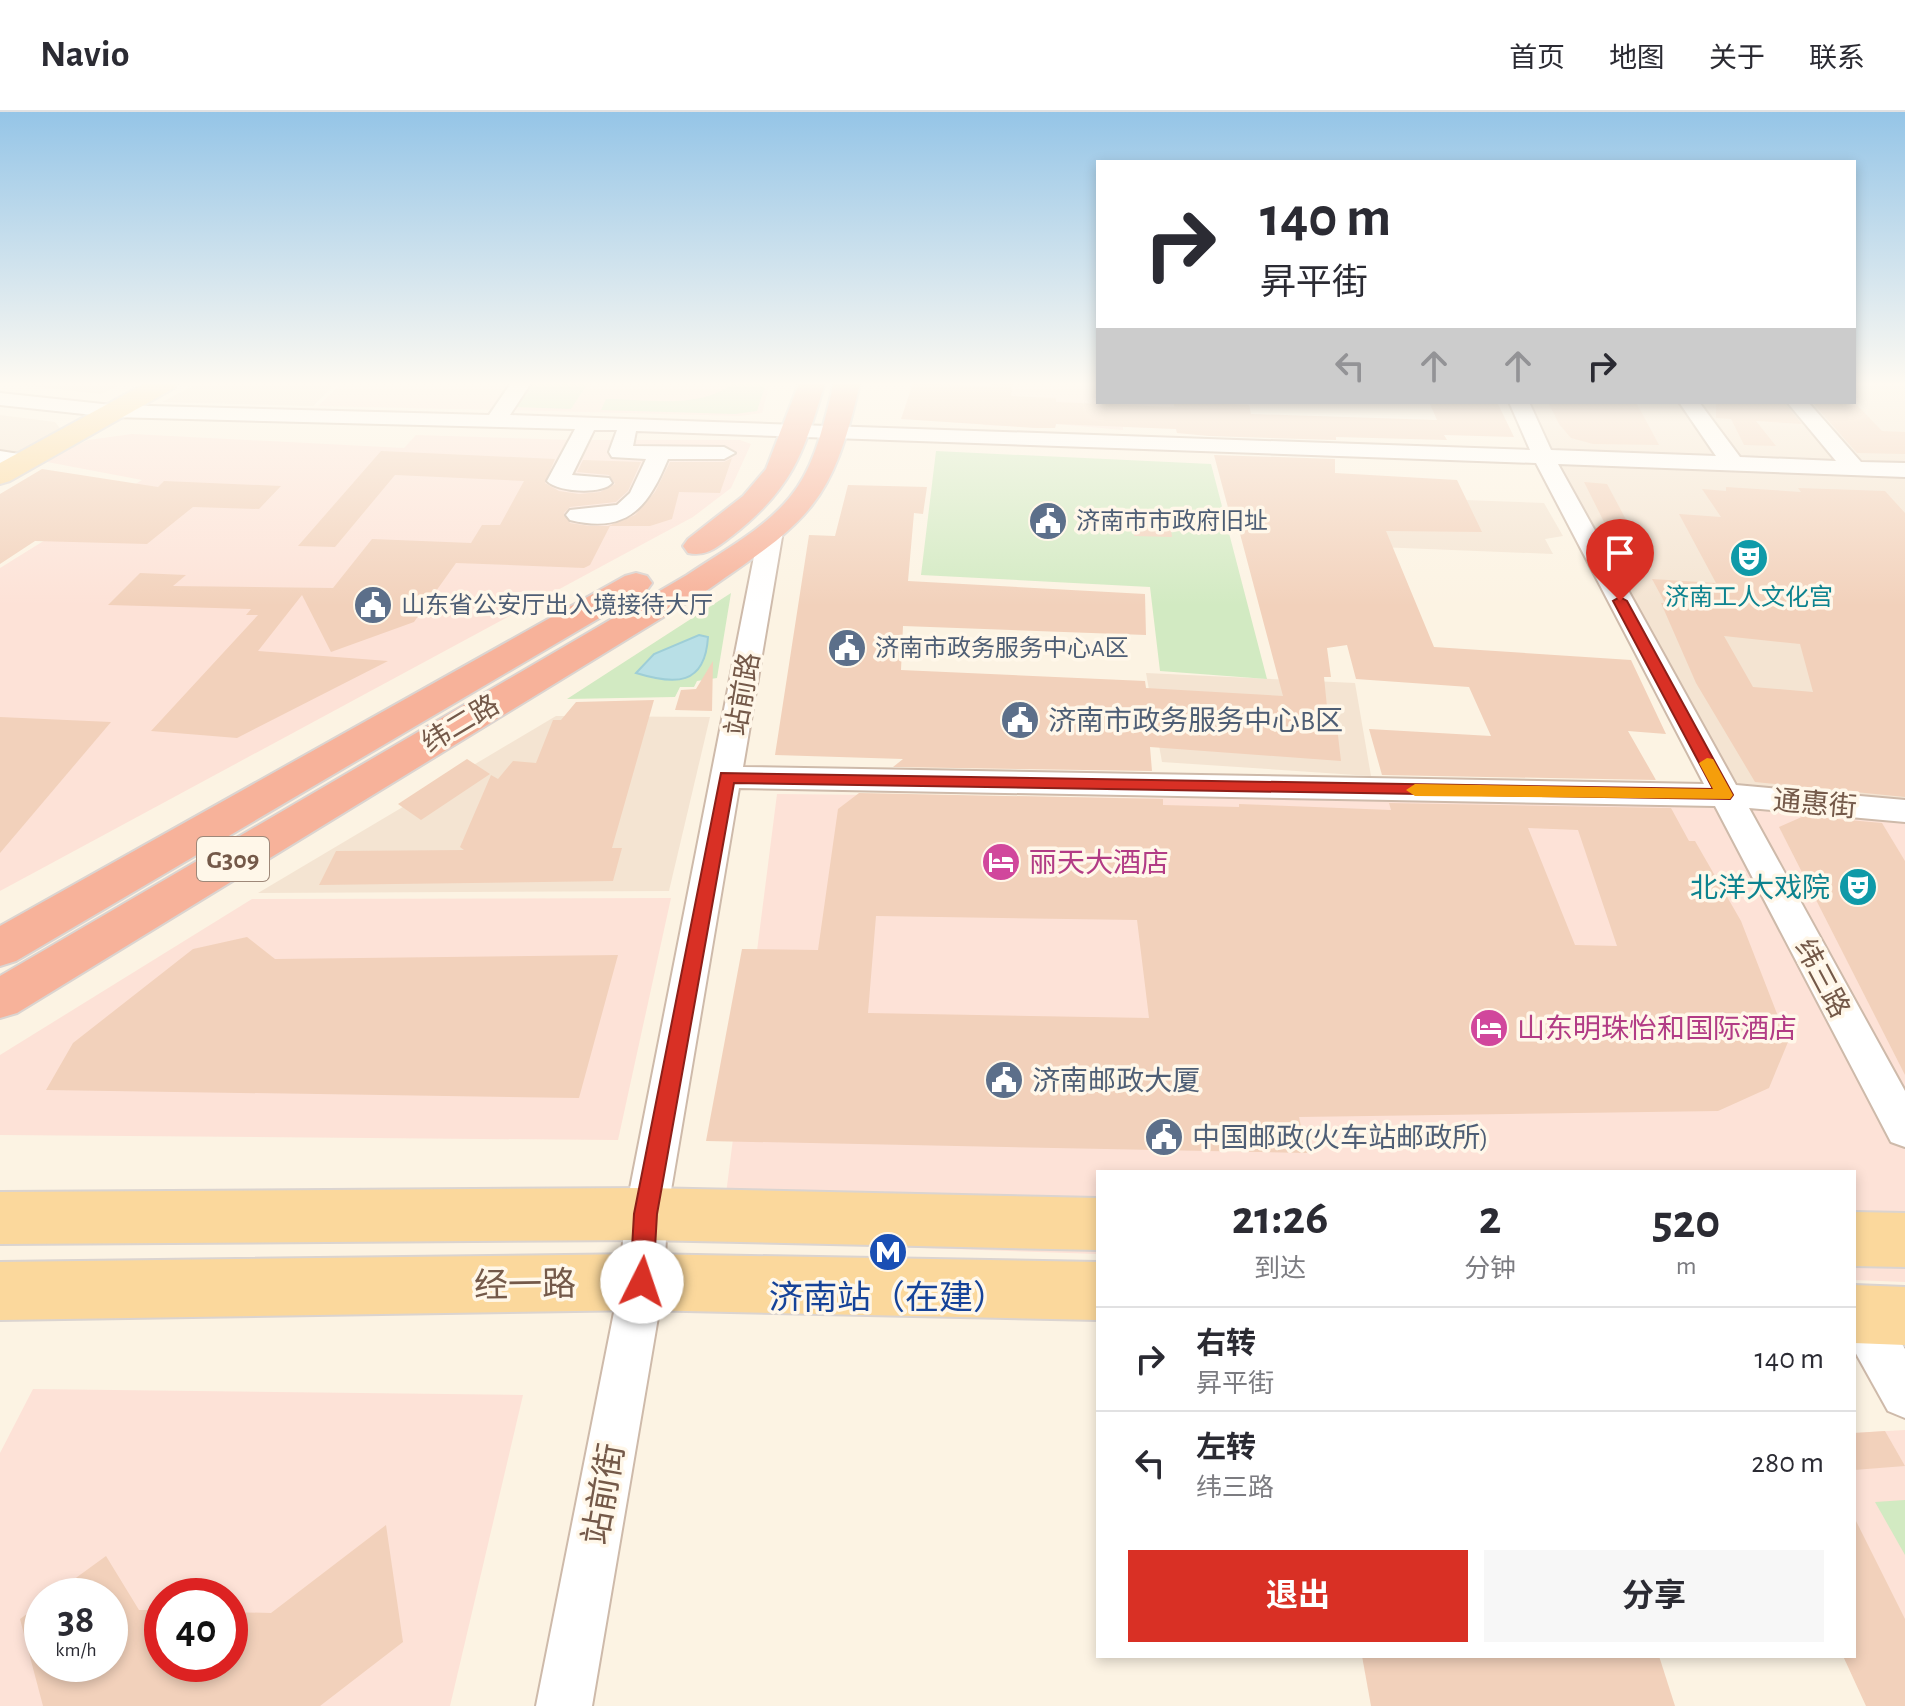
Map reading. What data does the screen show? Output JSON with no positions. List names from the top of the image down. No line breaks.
{"streets":{"highway":["纬二路","G309"],"main road":["经一路"],"street":["站前路","通惠街","纬三路","站前街"]},"crossings":[["站前路","纬二路"],["站前路","通惠街"],["站前路","经一路"],["站前路","站前街"],["通惠街","纬三路"],["经一路","站前街"]],"places":{"public building":["济南市市政府旧址","山东省公安厅出入境接待大厅","济南市政务服务中心A区","济南市政务服务中心B区","济南邮政大厦","中国邮政(火车站邮政所)"],"theatre":["济南工人文化宫","北洋大戏院"],"hotel":["丽天大酒店","山东明珠怡和国际酒店"],"metro station":["济南站（在建）"]},"page":{"header":"Navio","nav":["首页","地图","关于","联系"],"turn":["140 m","昇平街"],"eta":["21:26","到达","2","分钟","520","m"],"list":[{"name":"右转","note":"昇平街","value":"140 m"},{"name":"左转","note":"纬三路","value":"280 m"}],"buttons":["退出","分享"],"speed":"38 km/h","limit":"40"}}
